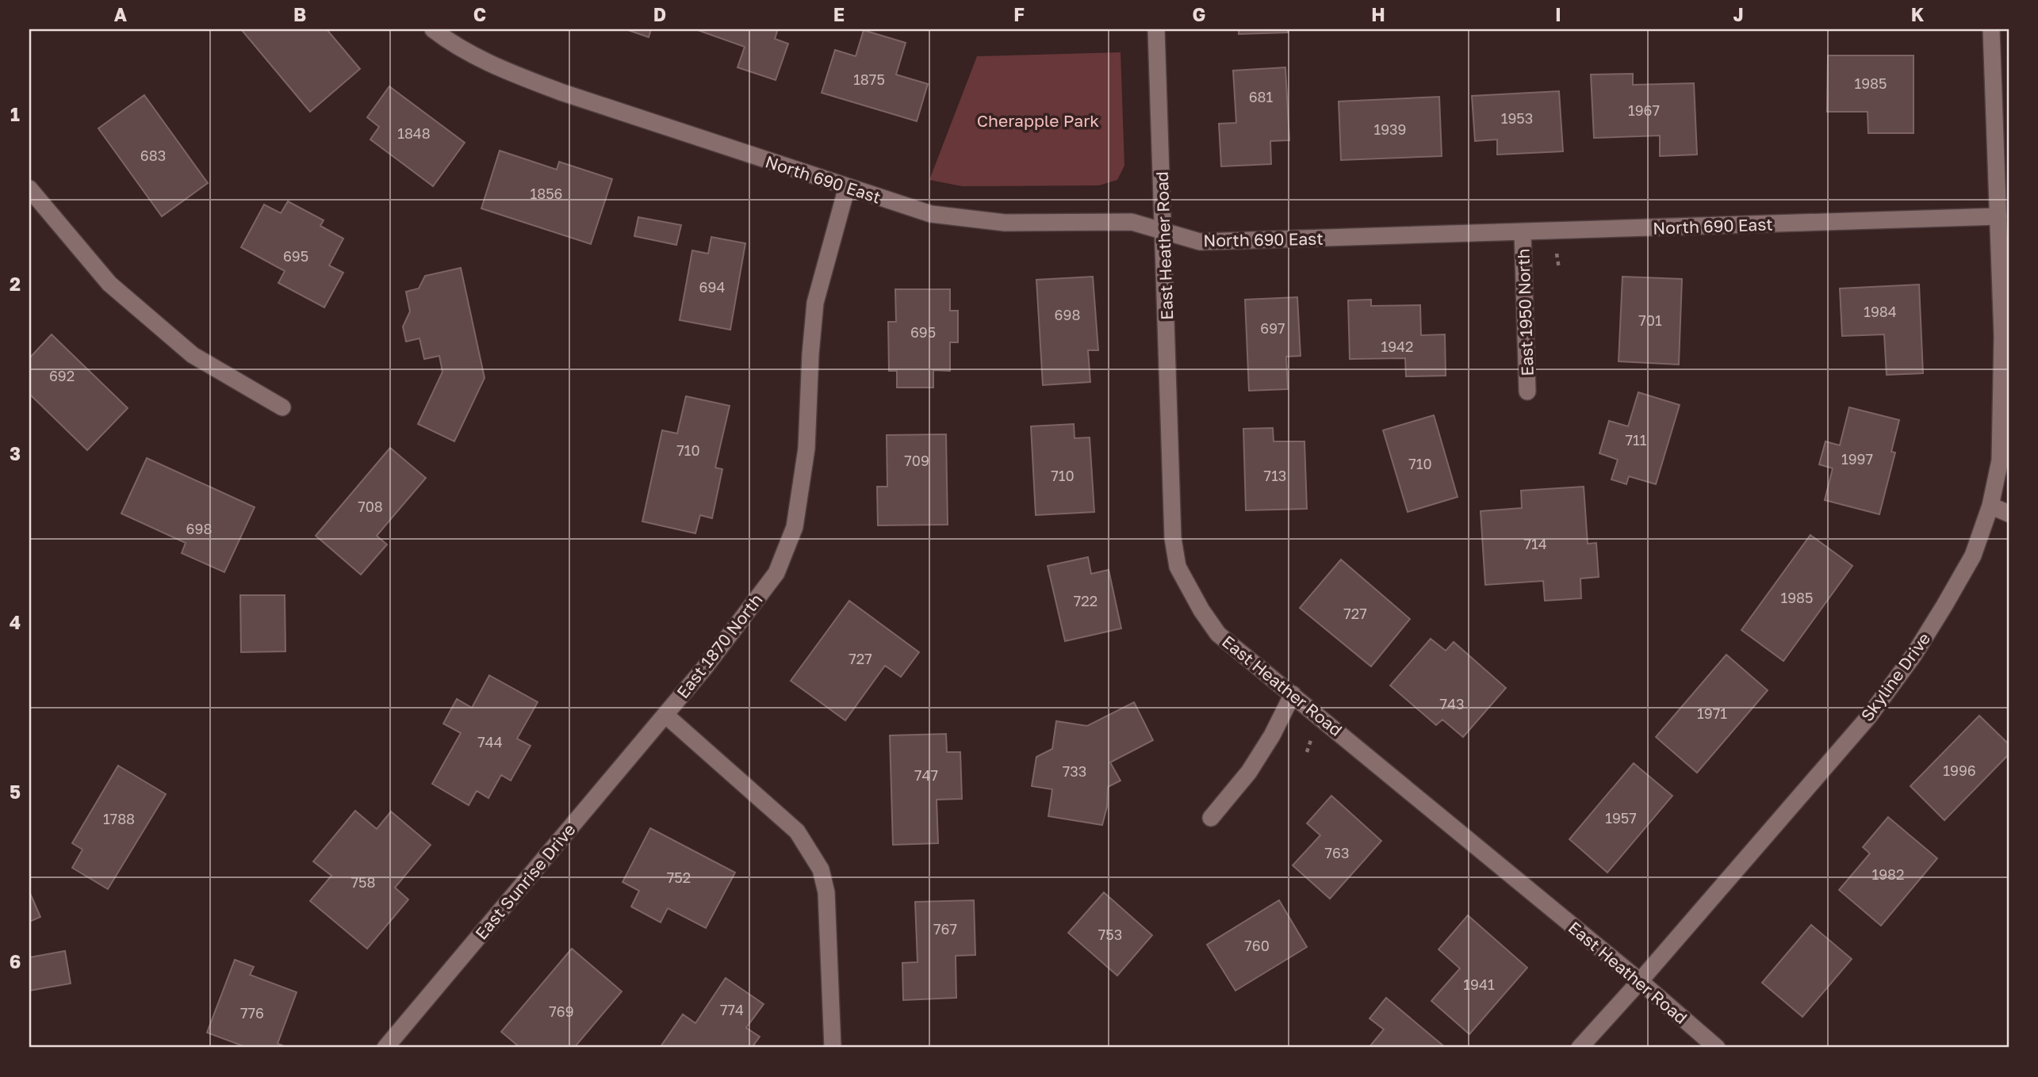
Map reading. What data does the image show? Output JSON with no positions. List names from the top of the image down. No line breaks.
{"streets":{"street":["North 690 East","East Heather Road","East 1950 North","East 1870 North","Skyline Drive","East Sunrise Drive"]},"crossings":[["North 690 East","East Heather Road"],["North 690 East","East 1950 North"],["North 690 East","East 1870 North"],["North 690 East","Skyline Drive"],["East Heather Road","Skyline Drive"],["East 1870 North","East Sunrise Drive"]],"parks":["Cherapple Park"],"house_numbers":["1875","1985","681","1967","1953","1939","1848","683","1856","695","694","1984","698","701","697","695","1942","692","711","710","1997","709","710","710","713","708","698","714","1985","722","727","727","743","1971","744","1996","733","747","1957","1788","763","1982","752","758","767","753","760","1941","774","769","776"],"grid":{"columns":["A","B","C","D","E","F","G","H","I","J","K"],"rows":["1","2","3","4","5","6"]}}
